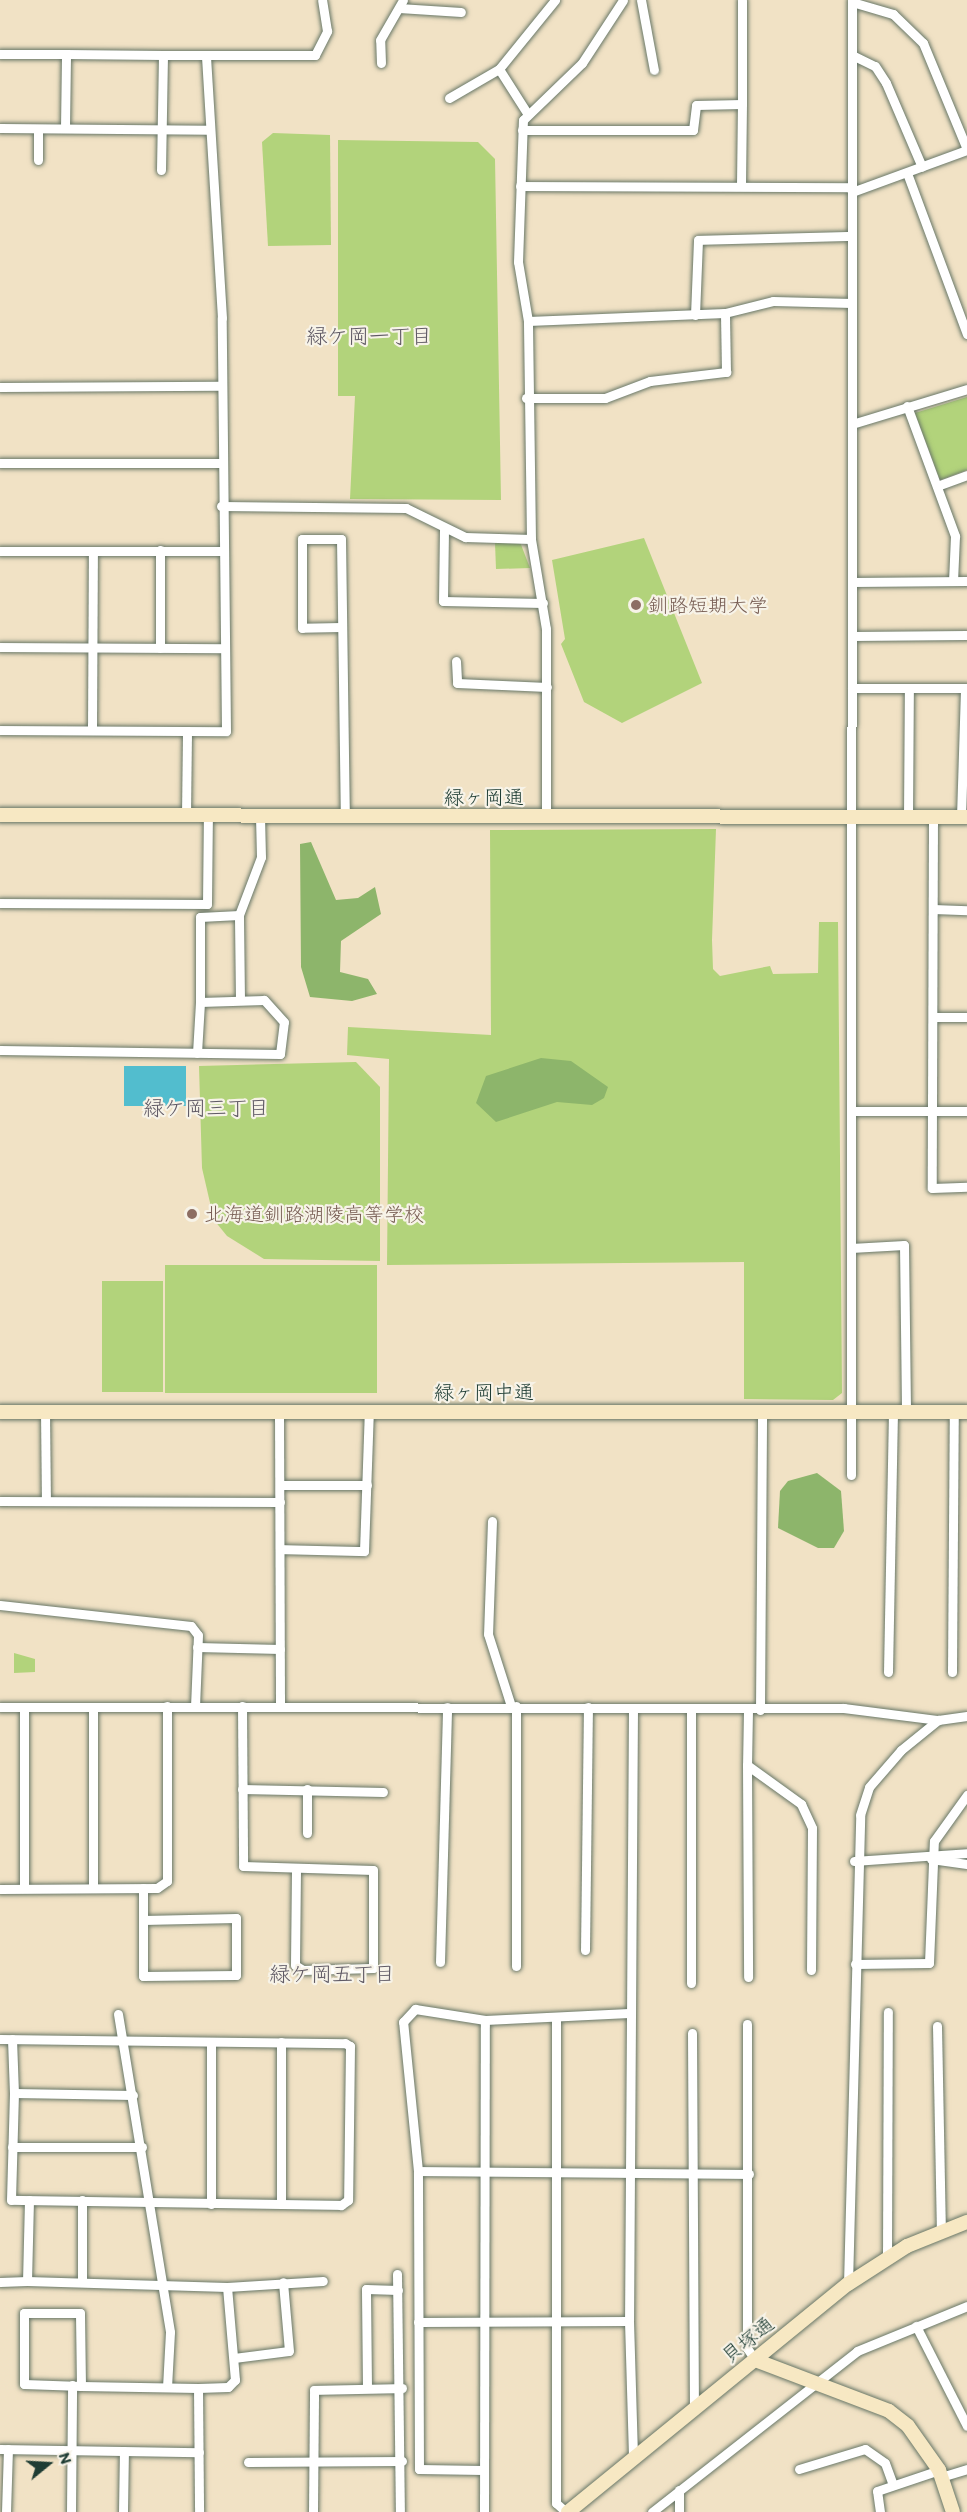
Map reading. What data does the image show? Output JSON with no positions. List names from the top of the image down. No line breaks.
{"streets":{"street":["緑ヶ岡通","緑ヶ岡中通","貝塚通"]},"districts":["緑ケ岡一丁目","緑ケ岡三丁目","緑ケ岡五丁目"],"places":["釧路短期大学","北海道釧路湖陵高等学校"],"north":"right"}
